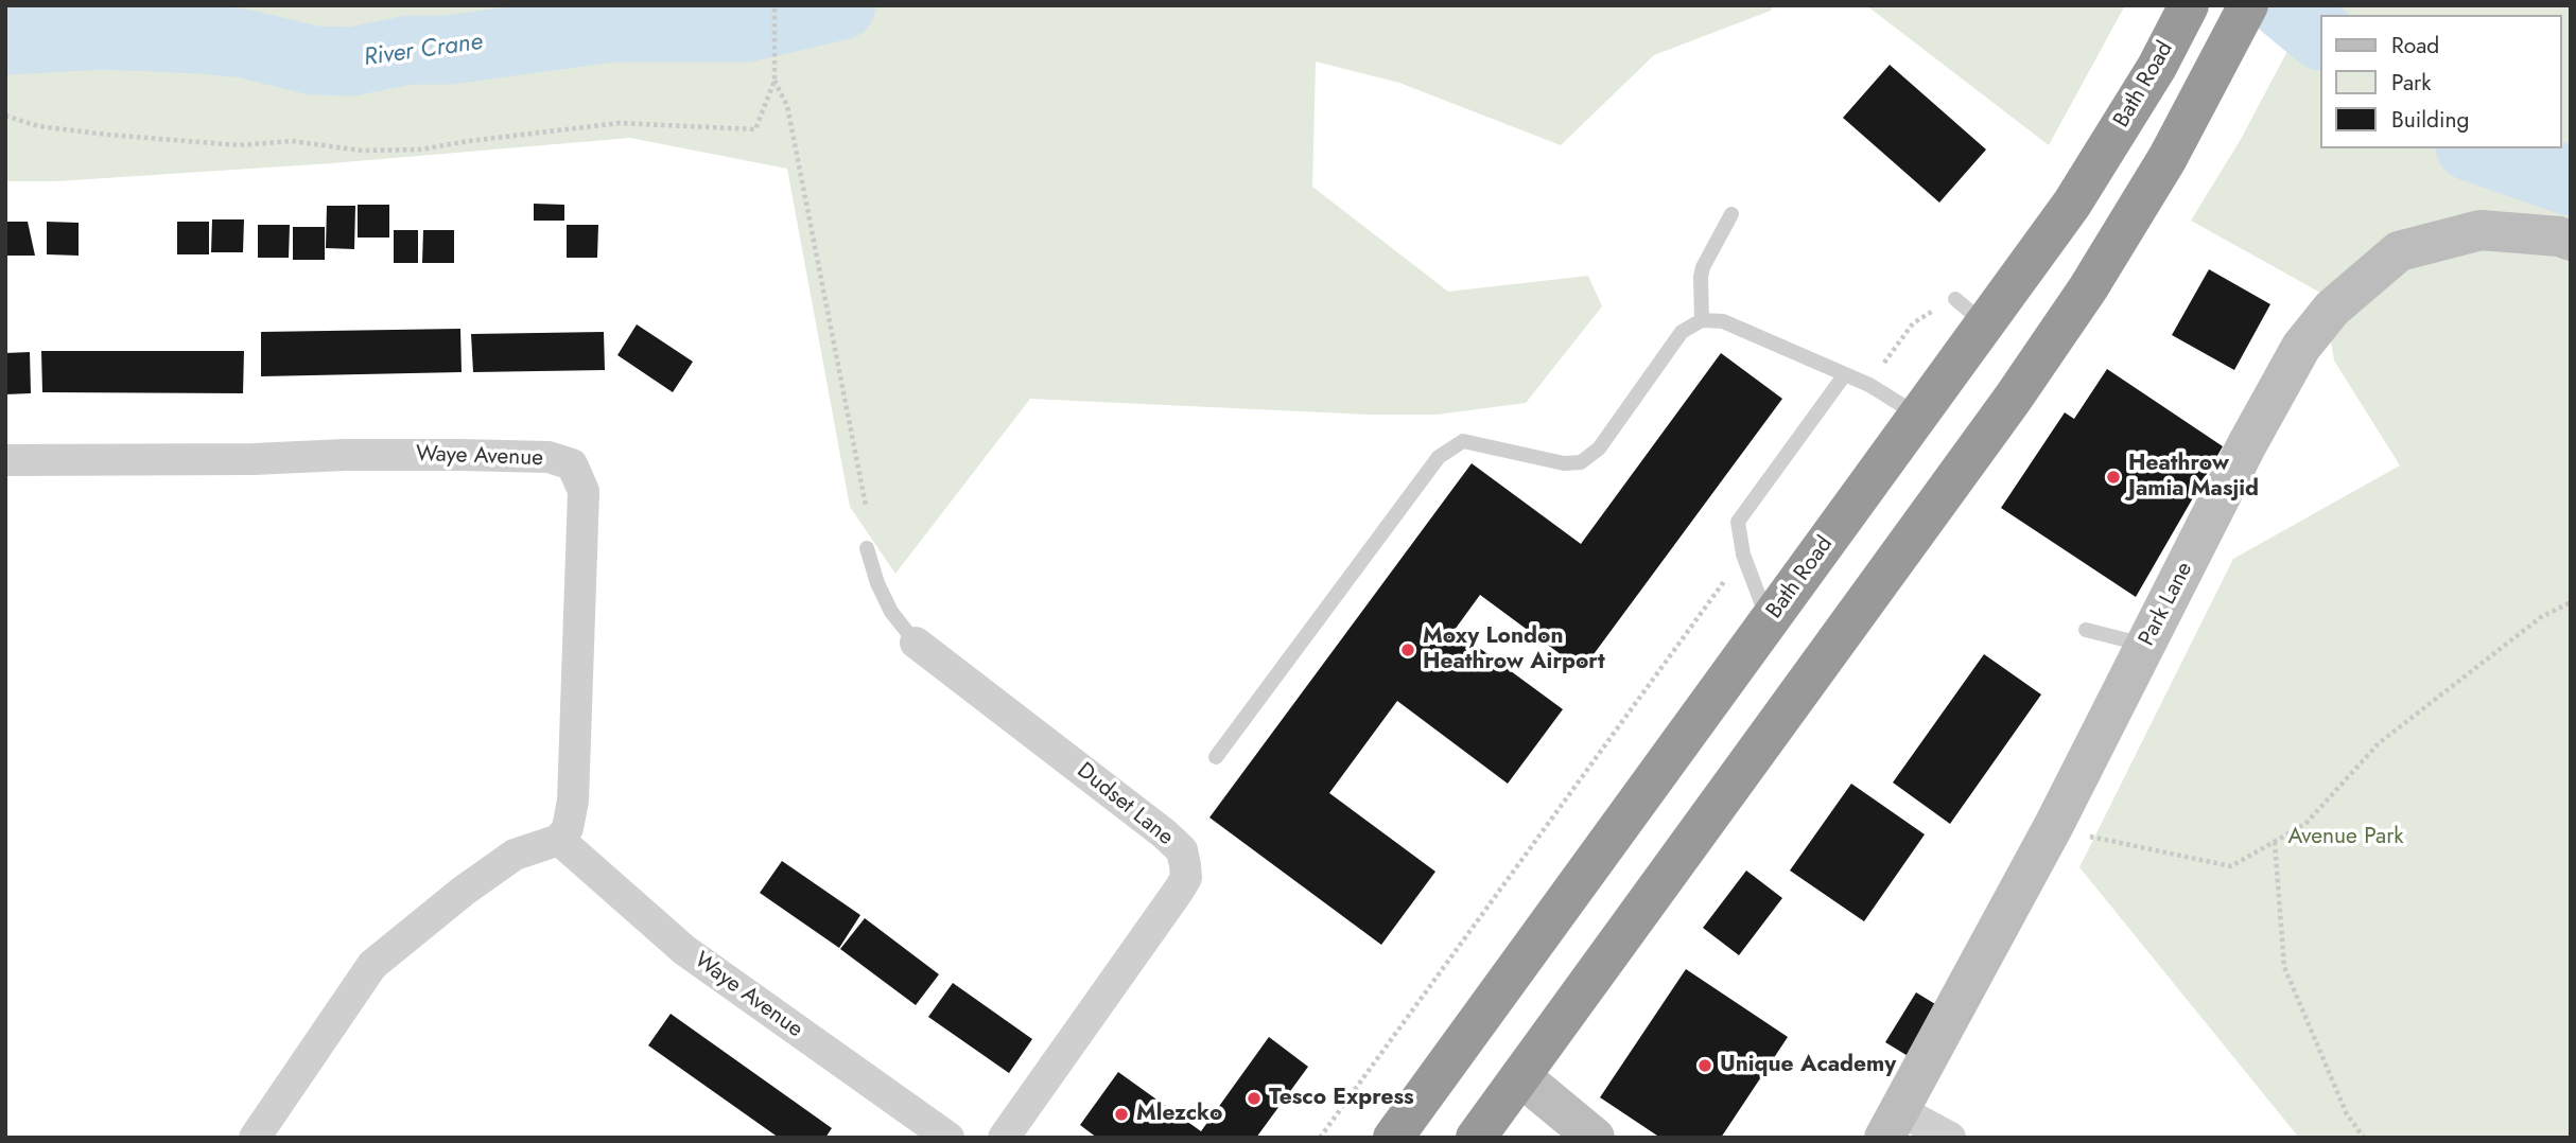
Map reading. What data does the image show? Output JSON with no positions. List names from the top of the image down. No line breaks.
{"streets":{"highway":["Bath Road"],"street":["Waye Avenue","Park Lane","Dudset Lane"]},"water":["River Crane"],"parks":["Avenue Park"],"places":["Heathrow Jamia Masjid","Moxy London Heathrow Airport","Unique Academy","Tesco Express","Mlezcko"],"legend":["Road","Park","Building"]}
